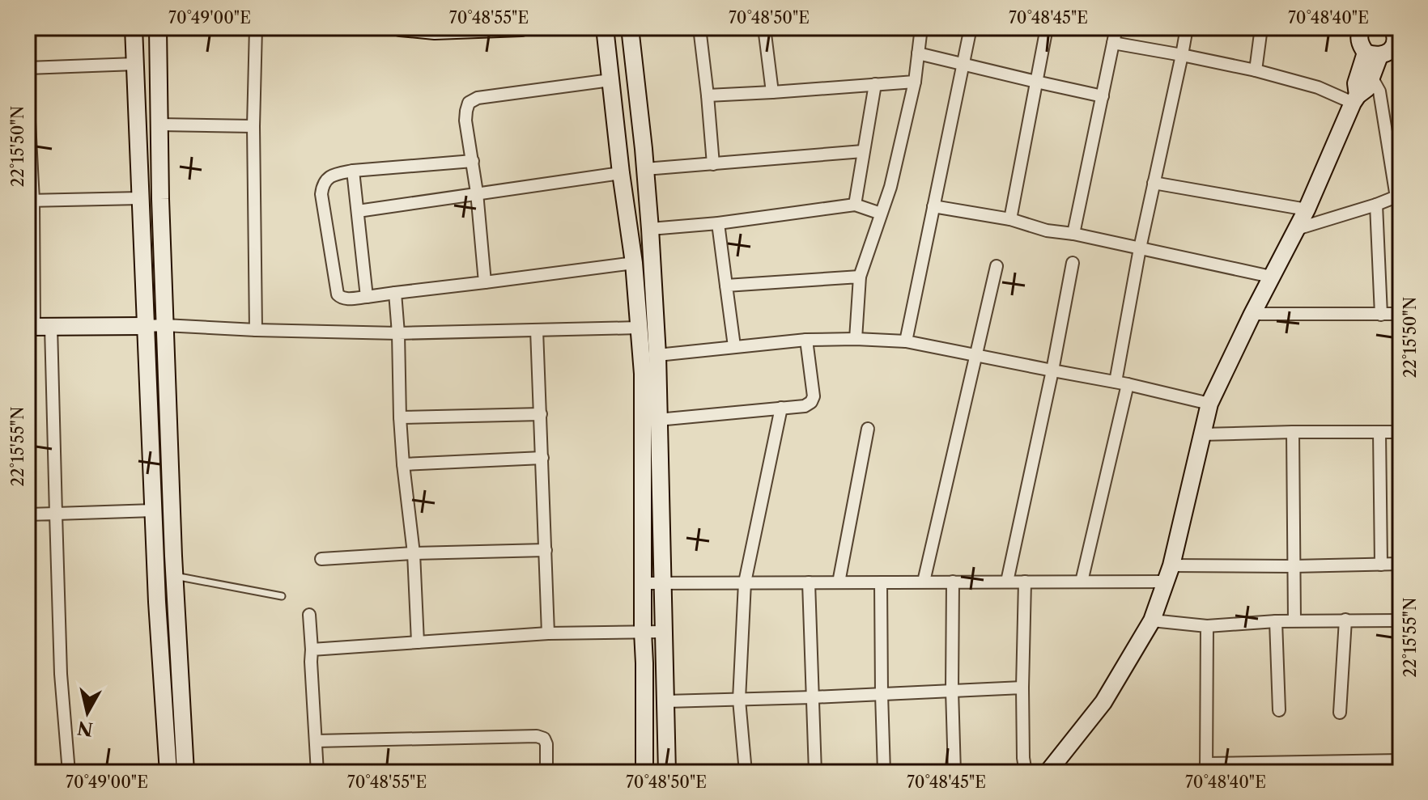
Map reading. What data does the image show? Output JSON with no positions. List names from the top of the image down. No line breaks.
{"north":"bottom","coordinates":["70°49'00\"E","70°48'55\"E","70°48'50\"E","70°48'45\"E","70°48'40\"E","22°15'50\"N","22°15'55\"N"]}
